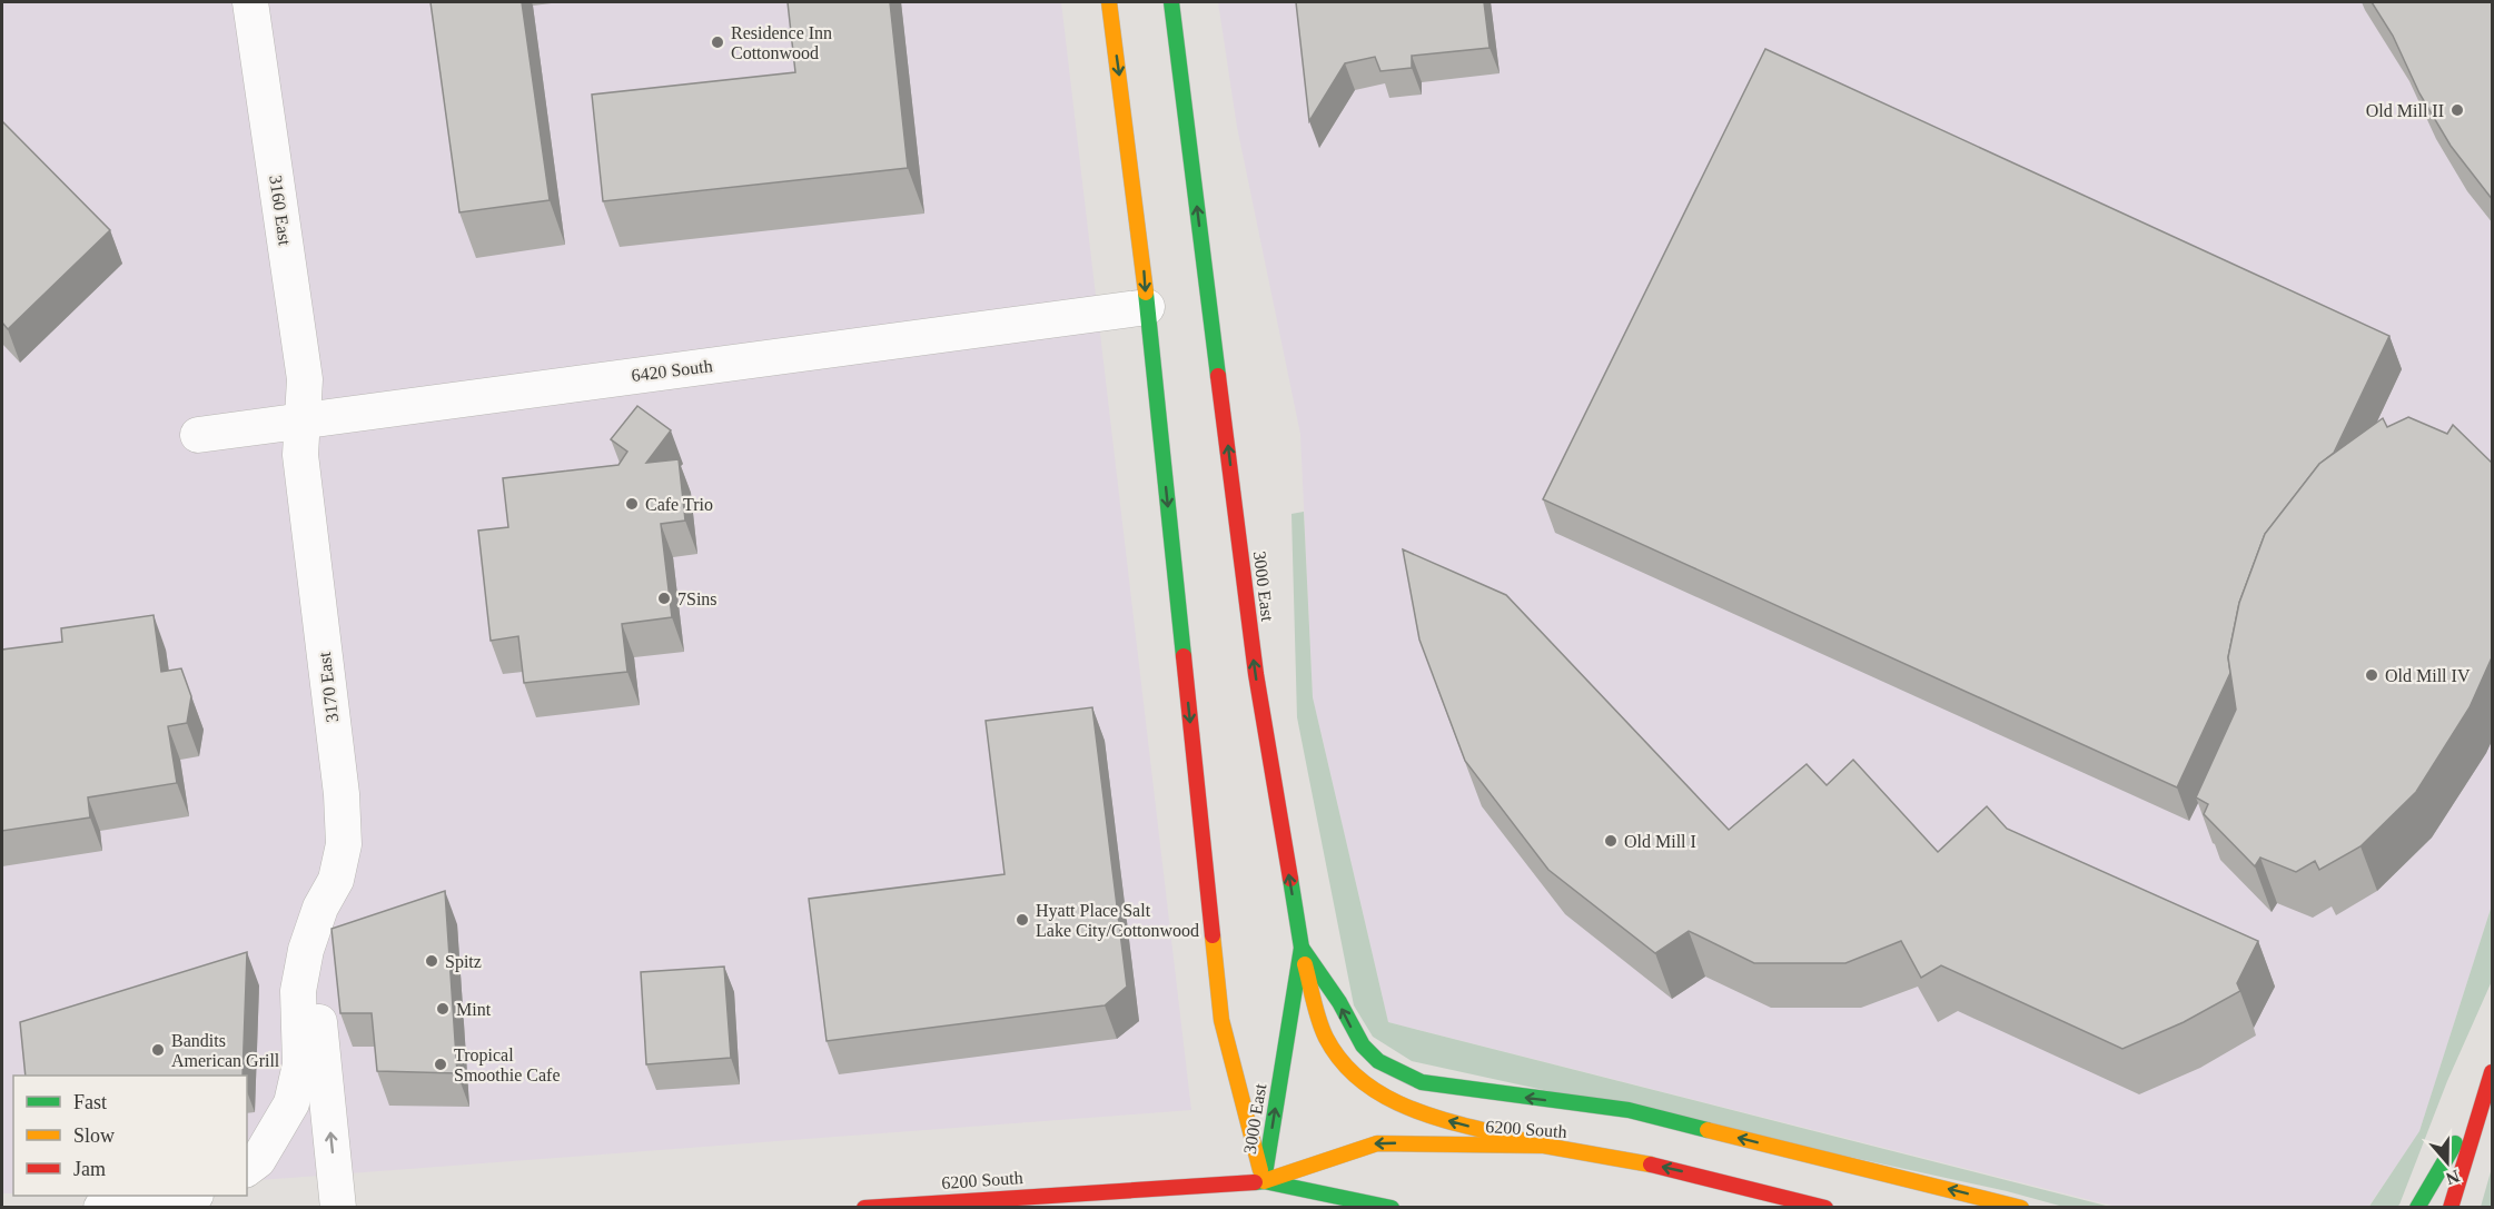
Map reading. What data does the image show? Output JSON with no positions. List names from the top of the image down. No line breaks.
{"streets":{"main road":["3000 East","6200 South"],"street":["3160 East","6420 South","3170 East"]},"crossings":[["3160 East","6420 South"],["3160 East","3170 East"],["6420 South","3000 East"],["6420 South","3170 East"],["3000 East","6200 South"]],"places":["Residence Inn Cottonwood","Old Mill II","Cafe Trio","7Sins","Old Mill IV","Old Mill I","Hyatt Place Salt Lake City/Cottonwood","Spitz","Mint","Bandits American Grill","Tropical Smoothie Cafe"],"legend":["Fast","Slow","Jam"],"north":"bottom"}
